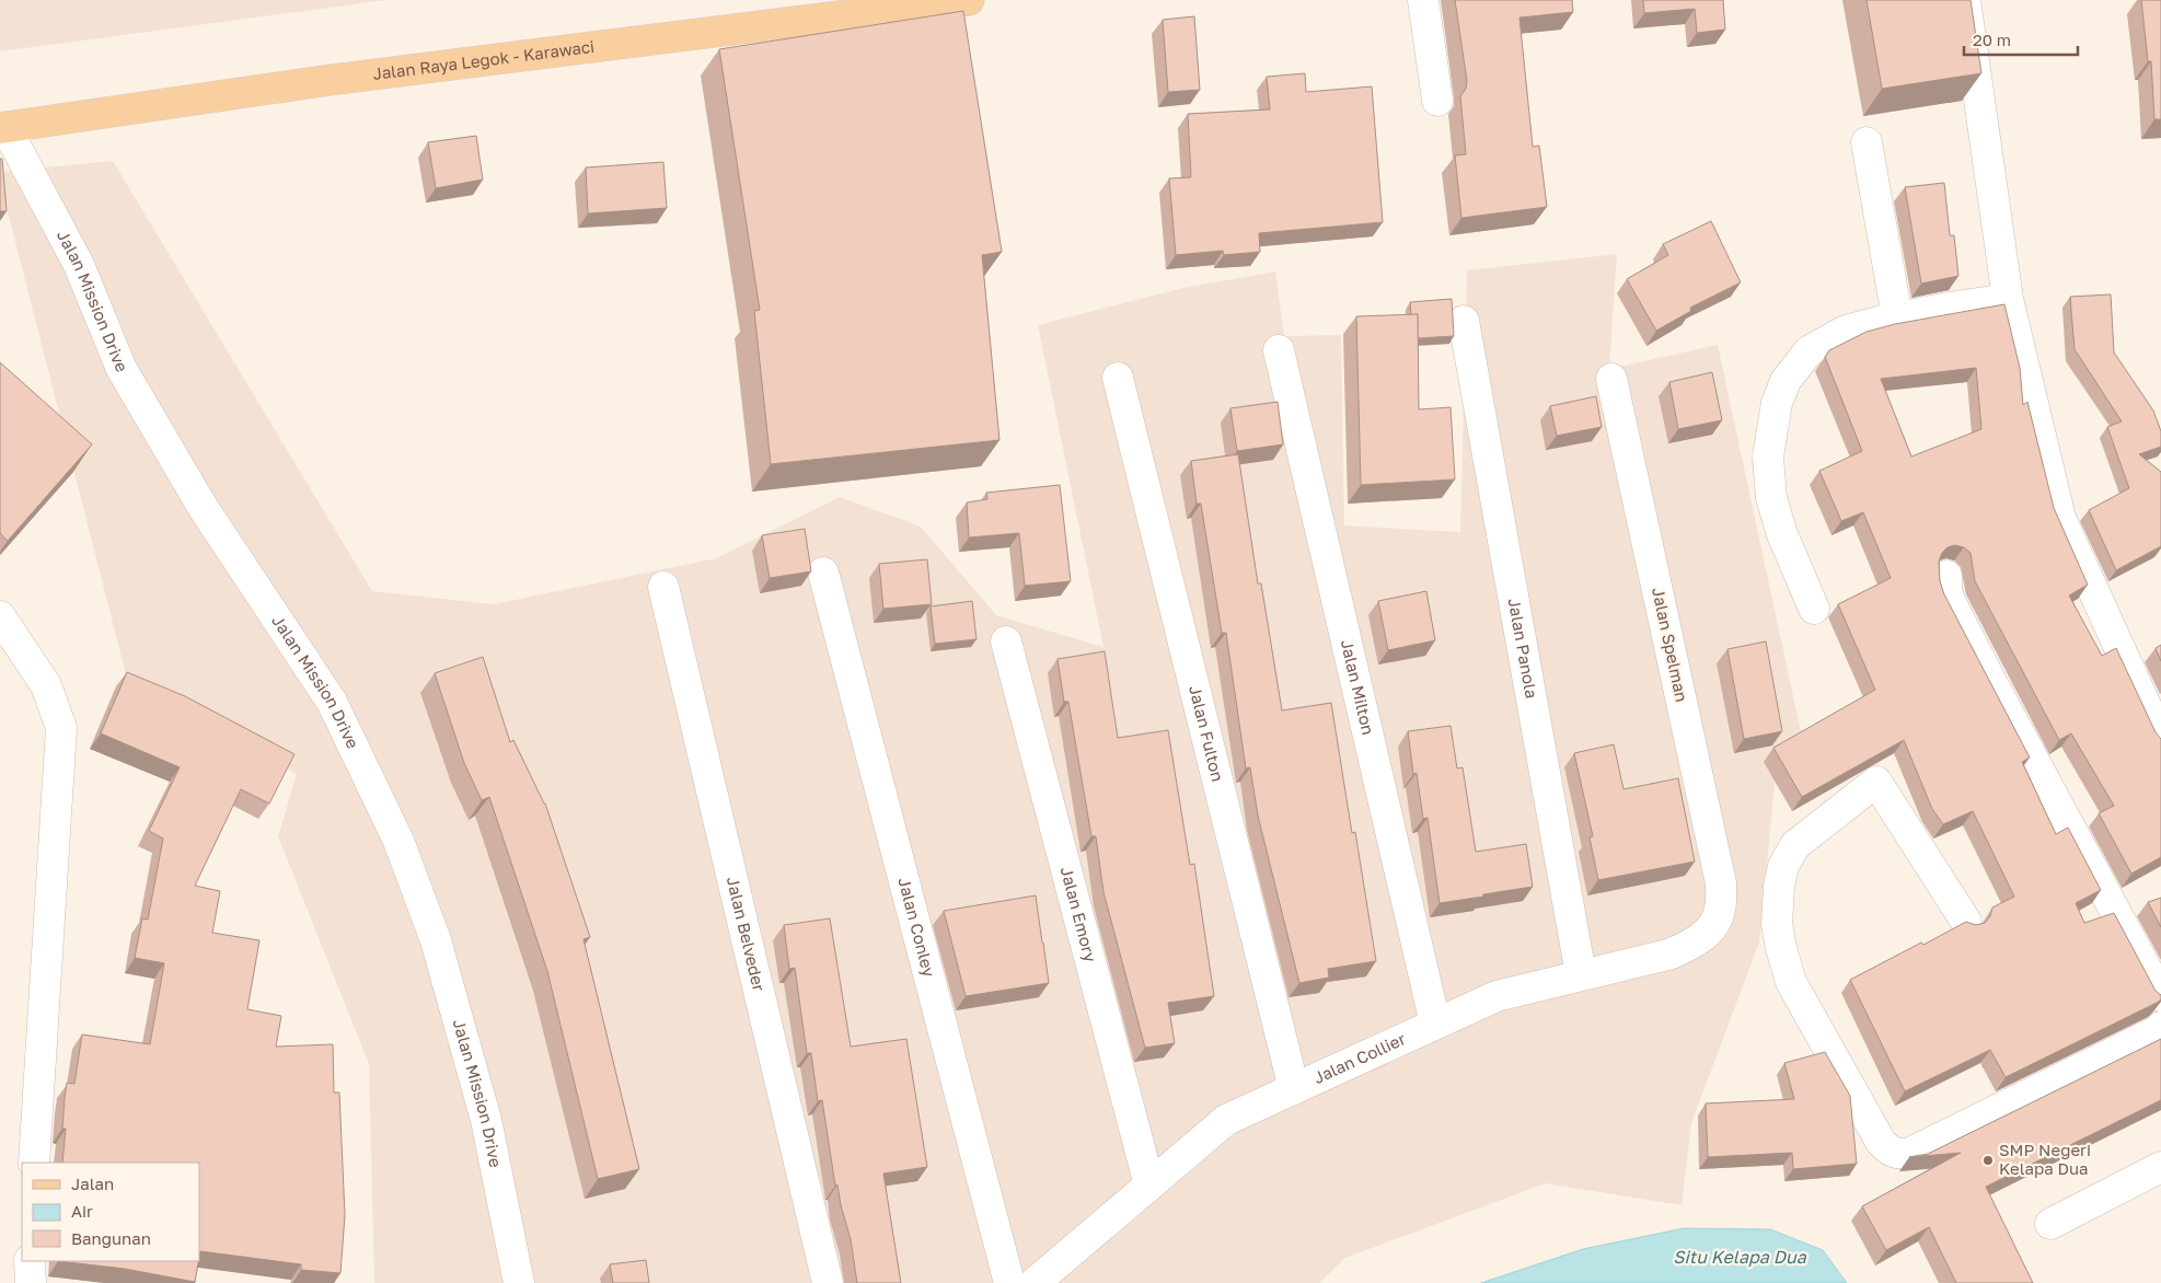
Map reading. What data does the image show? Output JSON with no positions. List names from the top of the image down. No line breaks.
{"streets":{"main road":["Jalan Raya Legok - Karawaci"],"street":["Jalan Mission Drive","Jalan Spelman","Jalan Panola","Jalan Milton","Jalan Fulton","Jalan Emory","Jalan Conley","Jalan Belveder","Jalan Collier"]},"crossings":[["Jalan Raya Legok - Karawaci","Jalan Mission Drive"],["Jalan Spelman","Jalan Collier"],["Jalan Panola","Jalan Collier"],["Jalan Milton","Jalan Collier"],["Jalan Fulton","Jalan Collier"],["Jalan Emory","Jalan Collier"]],"water":["Situ Kelapa Dua"],"places":["SMP Negeri Kelapa Dua"],"legend":["Jalan","Air","Bangunan"],"scale_bar":"20 m"}
